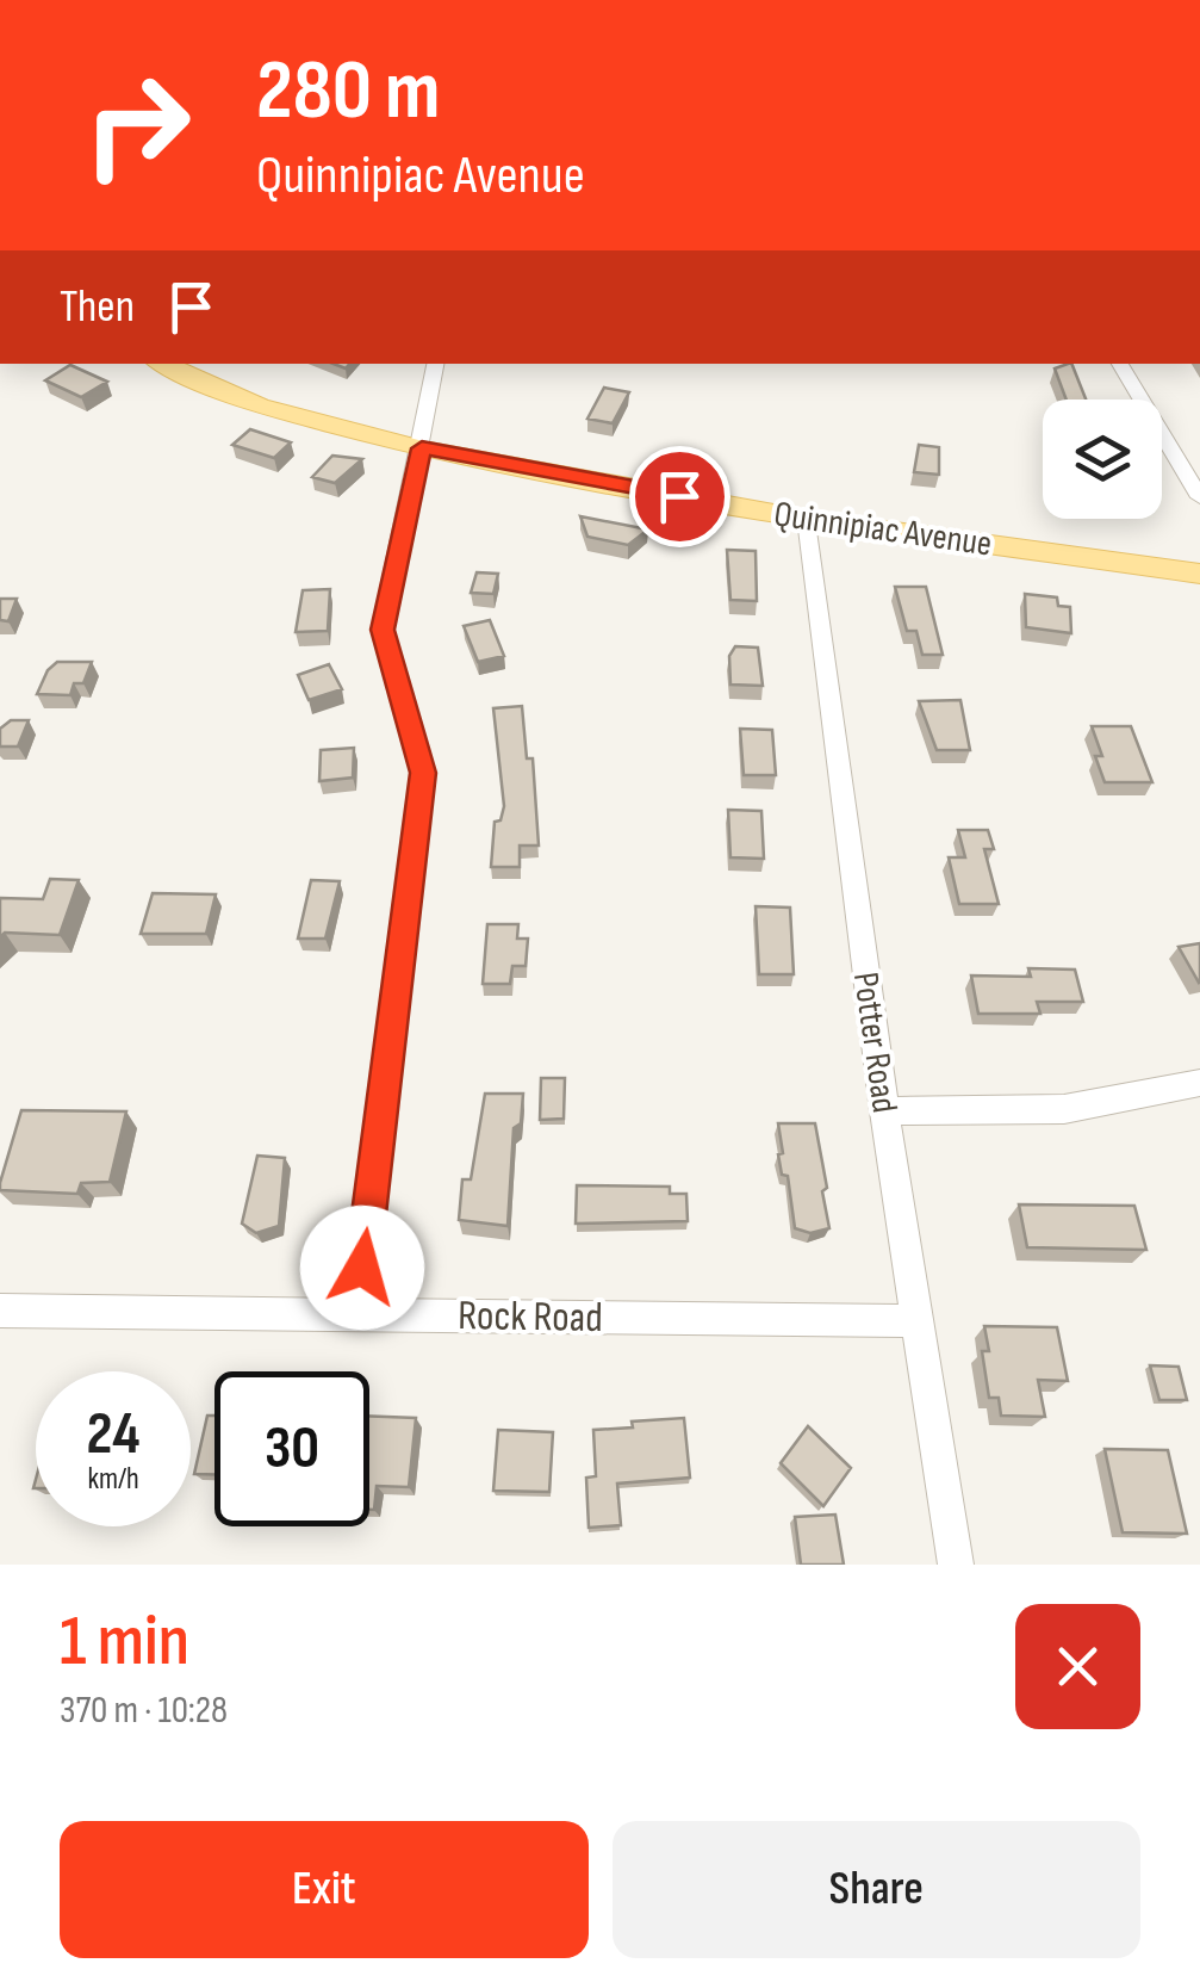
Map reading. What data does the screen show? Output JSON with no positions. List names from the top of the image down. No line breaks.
{"streets":{"main road":["Quinnipiac Avenue"],"street":["Potter Road","Rock Road"]},"crossings":[["Quinnipiac Avenue","Potter Road"],["Potter Road","Rock Road"]],"page":{"turn":["280 m","Quinnipiac Avenue"],"then":"Then","speed":"24 km/h","limit":"30","heading":["1 min","370 m · 10:28"],"buttons":["Exit","Share"]}}
